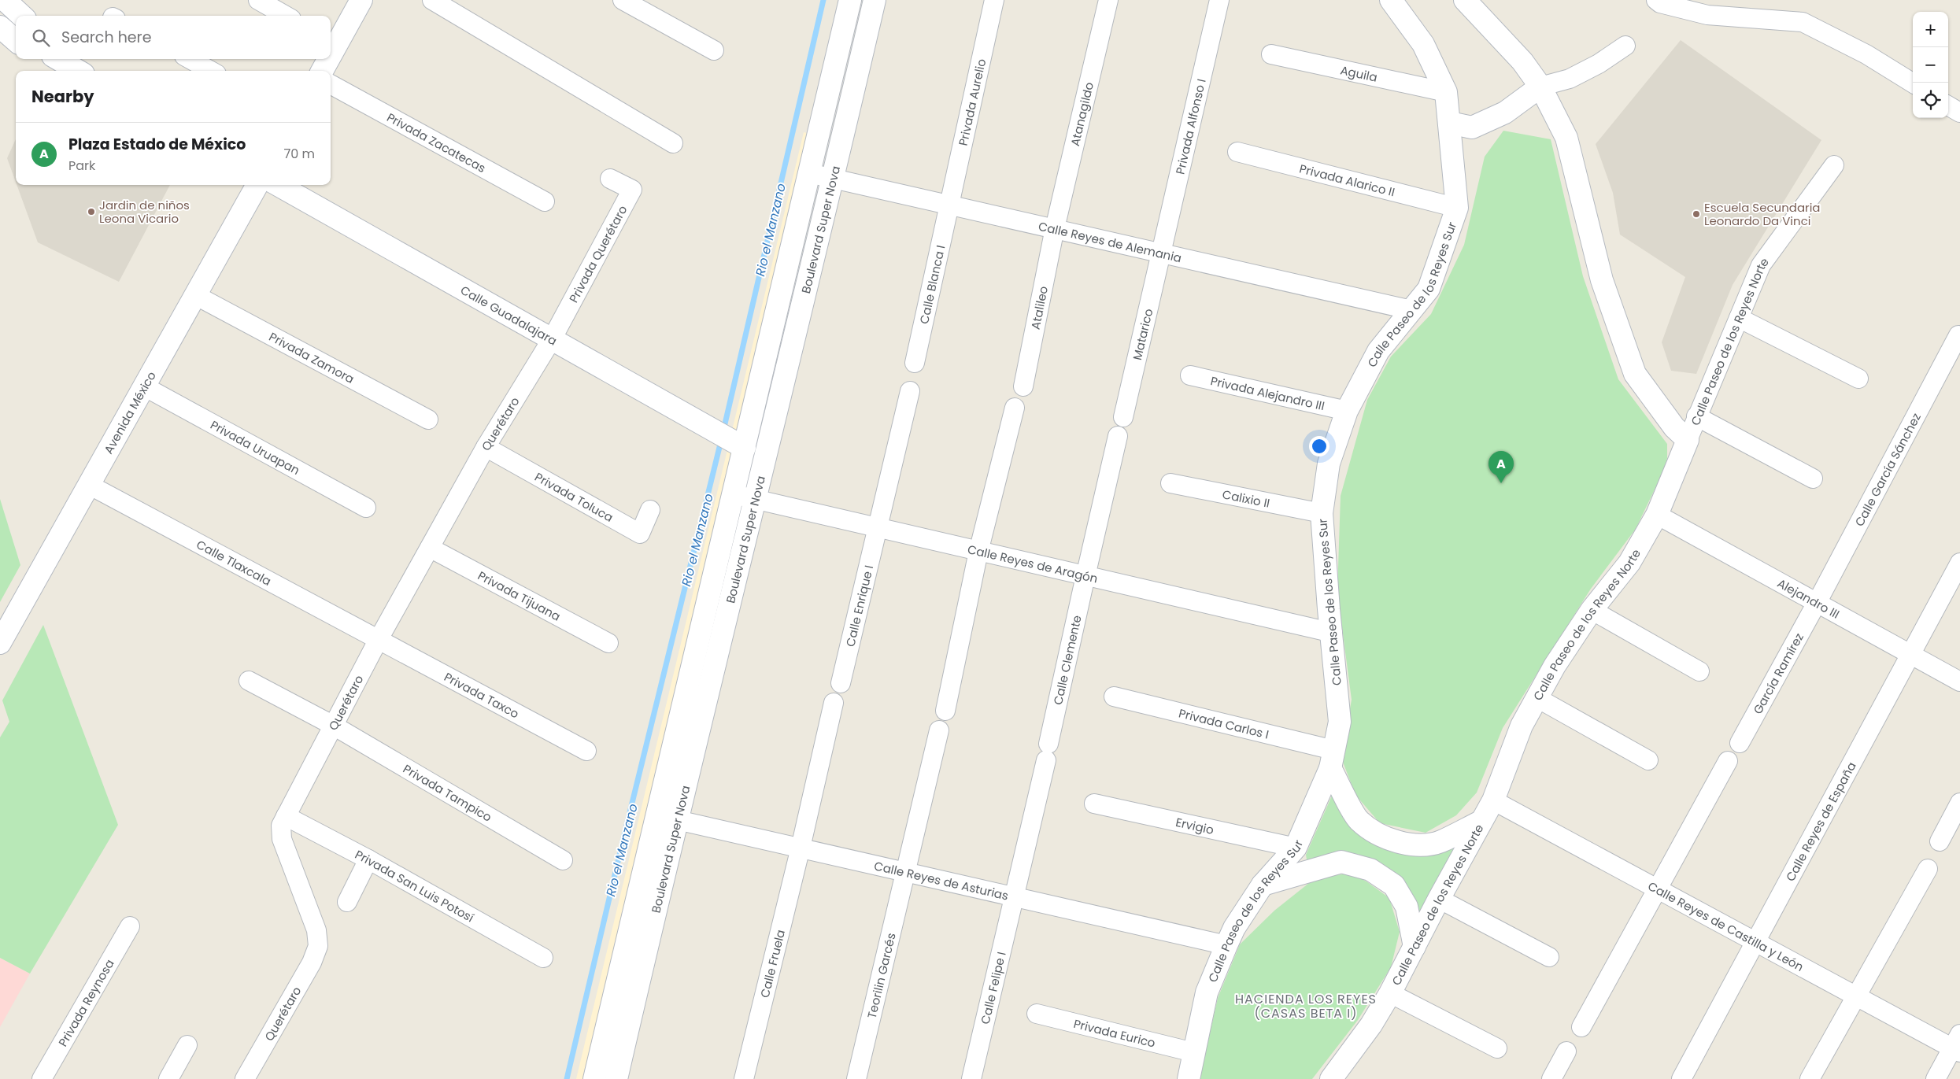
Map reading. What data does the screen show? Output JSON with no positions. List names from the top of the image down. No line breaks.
{"streets":{"street":["Aguila","Privada Aurelio","Atanagildo","Privada Alfonso I","Privada Zacatecas","Privada Alarico II","Boulevard Super Nova","Calle Reyes de Alemania","Privada Querétaro","Calle Blanca I","Calle Paseo de los Reyes Sur","Atalileo","Calle Guadalajara","Matarico","Calle Paseo de los Reyes Norte","Privada Zamora","Privada Alejandro III","Avenida México","Querétaro","Privada Uruapan","Calle García Sánchez","Privada Toluca","Calixio II","Calle Tlaxcala","Calle Reyes de Aragón","Privada Tijuana","Alejandro III","Calle Enrique I","Calle Clemente","García Ramírez","Privada Taxco","Privada Carlos I","Privada Tampico","Calle Reyes de España","Ervigio","Calle Reyes de Asturias","Privada San Luis Potosí","Calle Reyes de Castilla y León","Calle Fruela","Teorilin Garcés","Calle Felipe I","Privada Reynosa","Privada Eurico"]},"crossings":[["Aguila","Calle Paseo de los Reyes Sur"],["Privada Aurelio","Calle Reyes de Alemania"],["Privada Aurelio","Calle Blanca I"],["Atanagildo","Calle Reyes de Alemania"],["Atanagildo","Atalileo"],["Privada Alfonso I","Calle Reyes de Alemania"],["Privada Alfonso I","Matarico"],["Privada Alarico II","Calle Paseo de los Reyes Sur"],["Boulevard Super Nova","Calle Reyes de Alemania"],["Boulevard Super Nova","Calle Guadalajara"],["Boulevard Super Nova","Calle Reyes de Aragón"],["Boulevard Super Nova","Calle Reyes de Asturias"],["Calle Reyes de Alemania","Calle Blanca I"],["Calle Reyes de Alemania","Calle Paseo de los Reyes Sur"],["Calle Reyes de Alemania","Atalileo"],["Calle Reyes de Alemania","Matarico"],["Privada Querétaro","Calle Guadalajara"],["Privada Querétaro","Querétaro"],["Calle Paseo de los Reyes Sur","Privada Alejandro III"],["Calle Paseo de los Reyes Sur","Calixio II"],["Calle Paseo de los Reyes Sur","Calle Reyes de Aragón"],["Calle Paseo de los Reyes Sur","Privada Carlos I"],["Calle Paseo de los Reyes Sur","Ervigio"],["Calle Paseo de los Reyes Sur","Calle Reyes de Asturias"],["Calle Paseo de los Reyes Sur","Privada Eurico"],["Calle Guadalajara","Querétaro"],["Calle Paseo de los Reyes Norte","Alejandro III"],["Calle Paseo de los Reyes Norte","Calle Reyes de Castilla y León"],["Privada Zamora","Avenida México"],["Avenida México","Privada Uruapan"],["Avenida México","Calle Tlaxcala"],["Querétaro","Privada Toluca"],["Querétaro","Calle Tlaxcala"],["Querétaro","Privada Tijuana"],["Querétaro","Privada Taxco"],["Querétaro","Privada Tampico"],["Querétaro","Privada San Luis Potosí"],["Calle García Sánchez","Alejandro III"],["Calle García Sánchez","García Ramírez"],["Calle Tlaxcala","Privada Taxco"],["Calle Reyes de Aragón","Calle Enrique I"],["Calle Reyes de Aragón","Calle Clemente"],["Alejandro III","García Ramírez"],["Alejandro III","Calle Reyes de España"],["Calle Clemente","Calle Reyes de Asturias"],["Calle Clemente","Calle Felipe I"],["Calle Reyes de España","Calle Reyes de Castilla y León"],["Calle Reyes de Asturias","Calle Fruela"],["Calle Reyes de Asturias","Teorilin Garcés"],["Calle Reyes de Asturias","Calle Felipe I"]],"districts":["HACIENDA LOS REYES (CASAS BETA I)"],"water":["Rio el Manzano"],"places":["Jardin de niños Leona Vicario","Escuela Secundaria Leonardo Da Vinci"],"page":{"map_buttons":["+","−"],"search":"Search here","heading":"Nearby","list":[{"mark":"A","name":"Plaza Estado de México","note":"Park","value":"70 m"}],"pins":"A"}}
